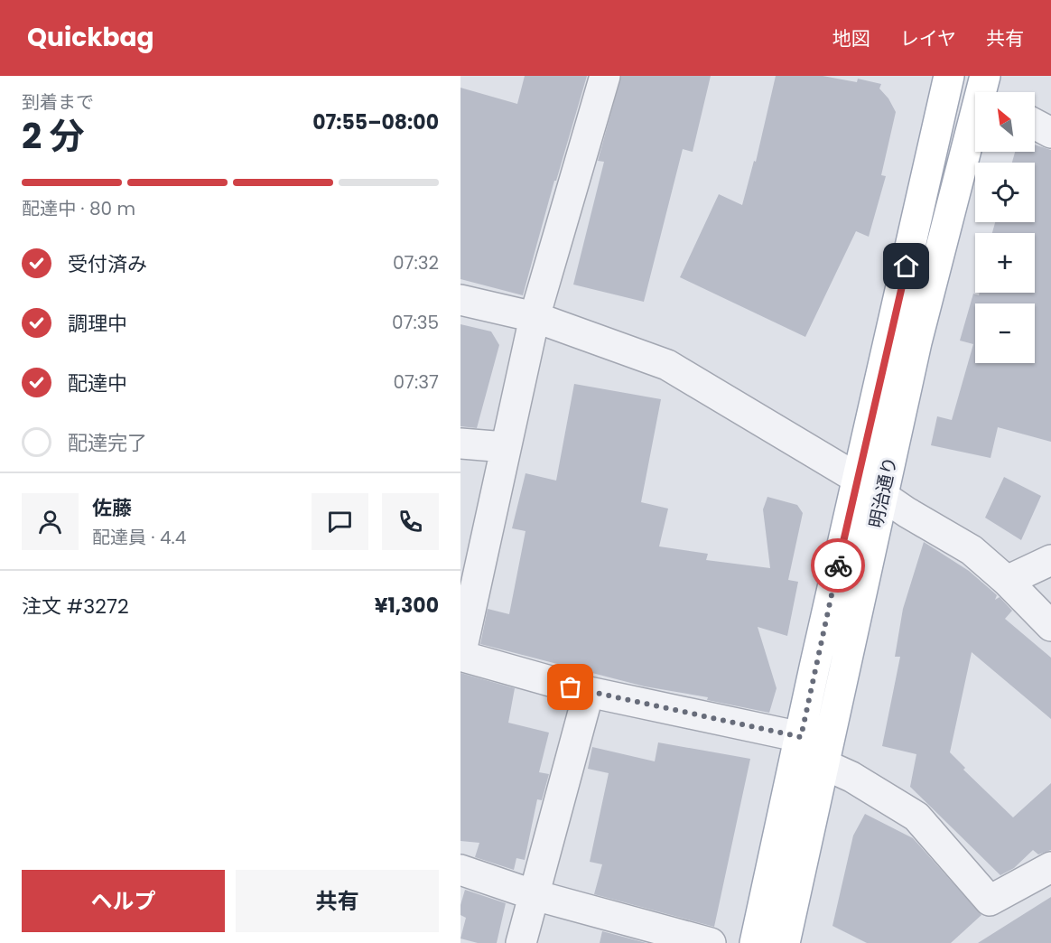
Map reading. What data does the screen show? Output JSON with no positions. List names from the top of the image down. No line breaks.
{"streets":{"main road":["明治通り"]},"north":"top left","page":{"header":"Quickbag","nav":["地図","レイヤ","共有"],"heading":["2 分","到着まで","07:55–08:00"],"panel":["佐藤","配達員 · 4.4","注文 #3272","¥1,300"],"map_buttons":["+","−"],"bar":"配達中 · 80 m","list":[["受付済み","07:32"],["調理中","07:35"],["配達中","07:37"],"配達完了"],"buttons":["ヘルプ","共有"]}}
